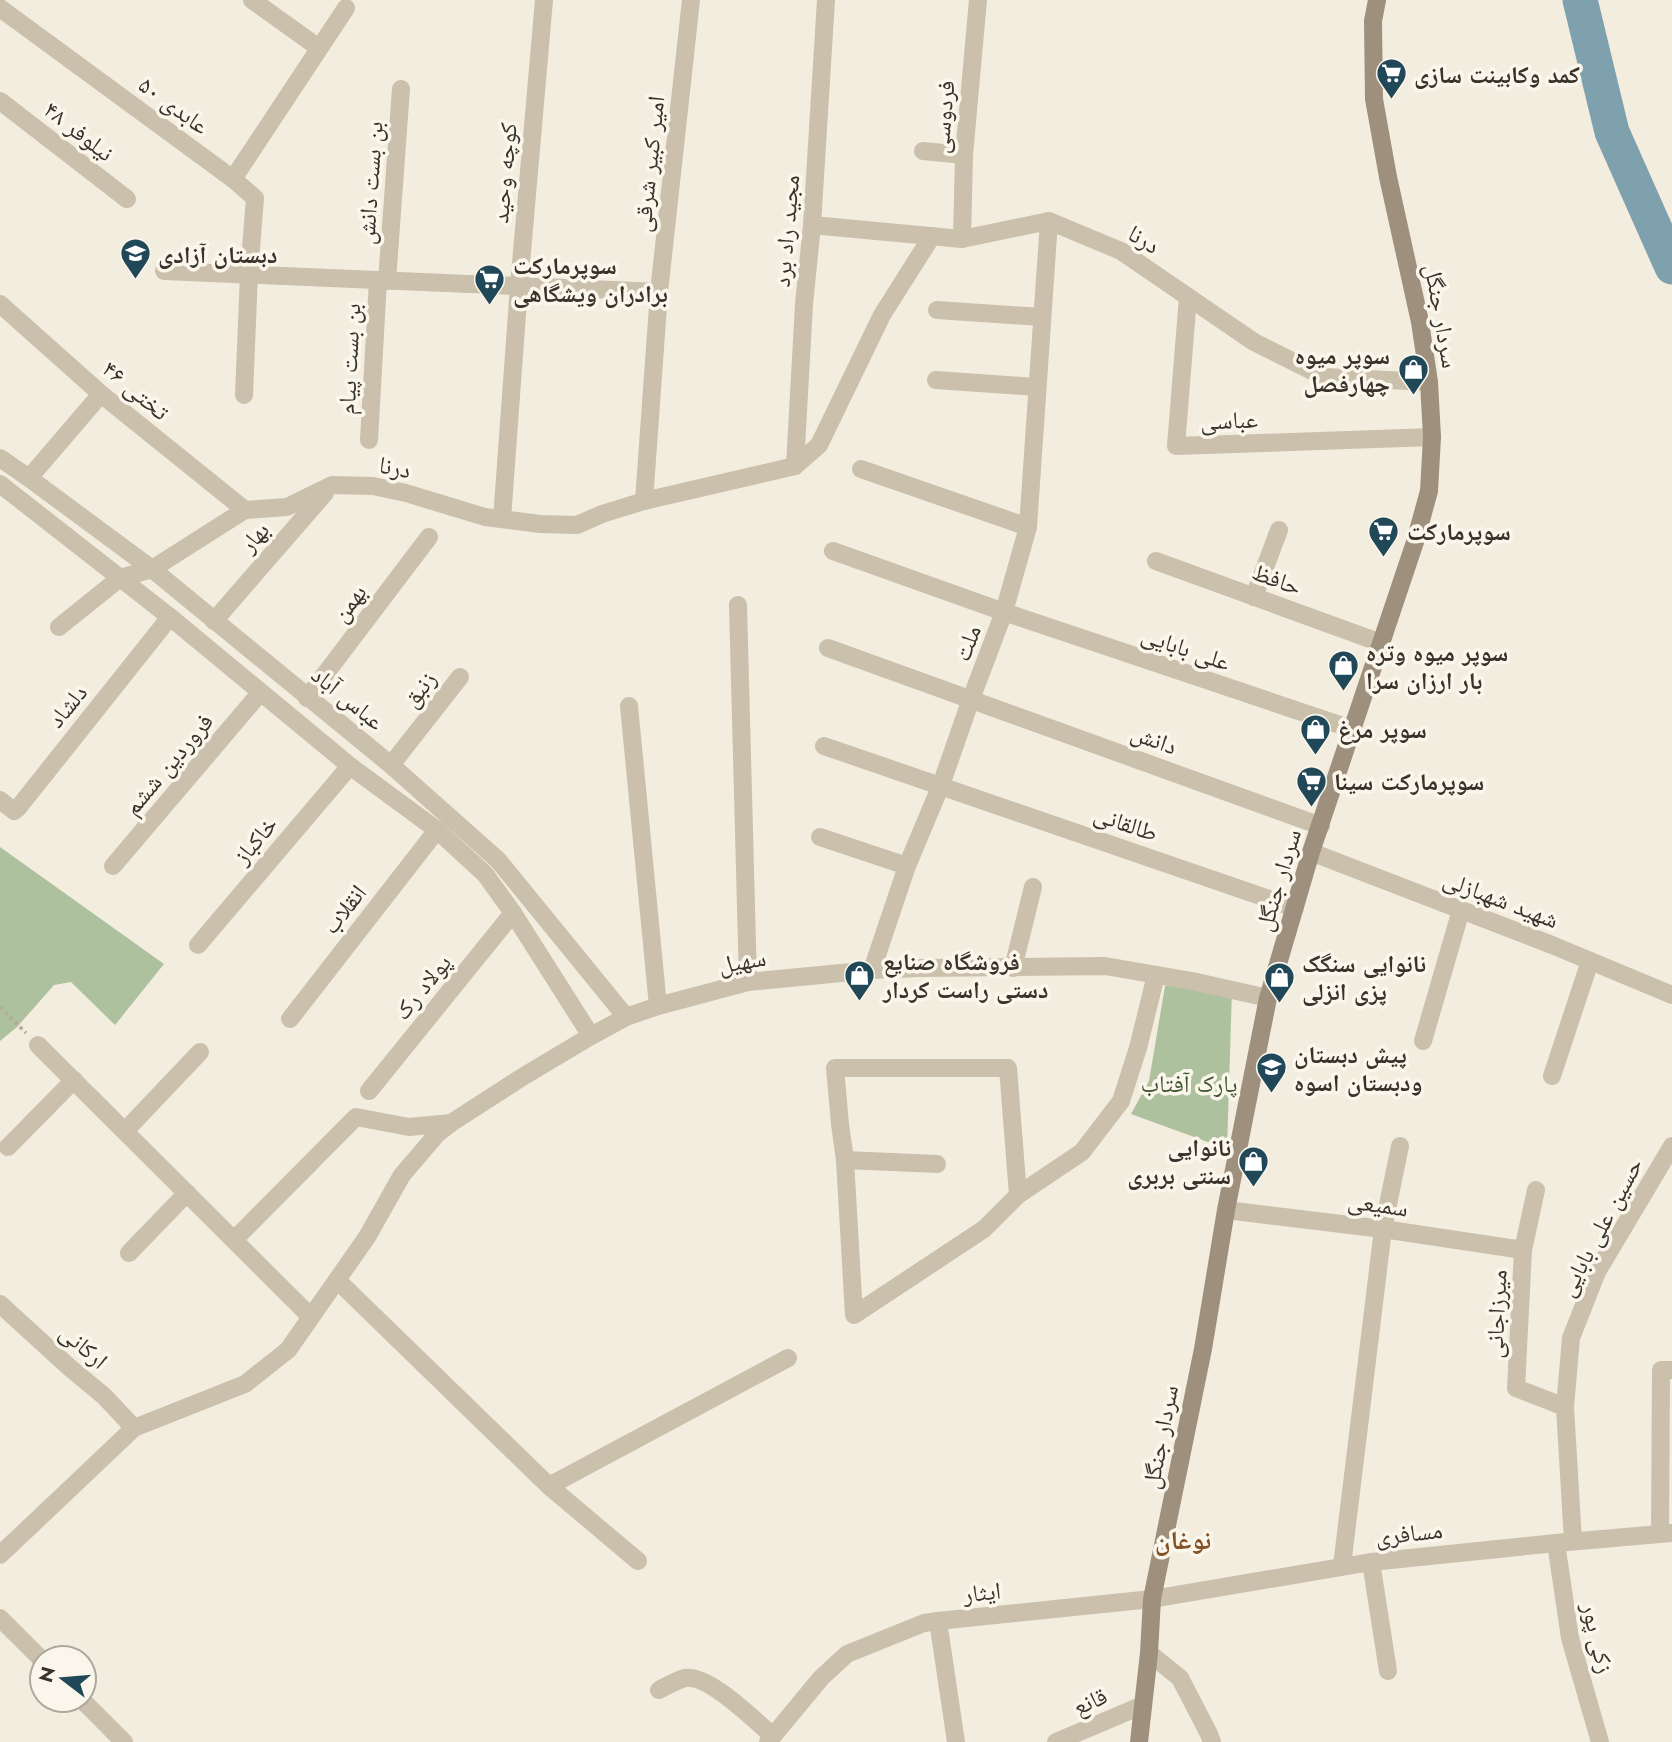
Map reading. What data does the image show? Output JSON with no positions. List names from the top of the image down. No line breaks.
{"streets":{"main road":["سردار جنگل"],"street":["عابدی ۵۰","فردوسی","نیلوفر ۴۸","امیر کبیر شرقی","کوچه وحید","بن بست دانش","مجید راد برد","درنا","بن بست پیام","تختی ۴۶","عباسی","بهار","حافظ","بهمن","ملت","علی بابایی","زنبق","عباس آباد","دلشاد","دانش","فروردین ششم","طالقانی","خاکباز","شهید شهبازلی","انقلاب","سهیل","پولاد رک","سمیعی","حسین علی بابایی","میرزاجانی","ارکانی","مسافری","ایثار","زکی پور","قانع"]},"crossings":[["امیر کبیر شرقی","درنا"],["کوچه وحید","درنا"],["بن بست دانش","بن بست پیام"],["مجید راد برد","درنا"],["درنا","سردار جنگل"],["درنا","تختی ۴۶"],["درنا","عباسی"],["درنا","بهار"],["درنا","ملت"],["درنا","عباس آباد"],["سردار جنگل","عباسی"],["سردار جنگل","حافظ"],["سردار جنگل","علی بابایی"],["سردار جنگل","دانش"],["سردار جنگل","طالقانی"],["سردار جنگل","شهید شهبازلی"],["سردار جنگل","سهیل"],["سردار جنگل","سمیعی"],["سردار جنگل","مسافری"],["سردار جنگل","ایثار"],["سردار جنگل","قانع"],["بهار","عباس آباد"],["بهمن","عباس آباد"],["ملت","علی بابایی"],["ملت","دانش"],["ملت","طالقانی"],["ملت","سهیل"],["زنبق","عباس آباد"],["عباس آباد","سهیل"],["سهیل","ارکانی"],["سمیعی","میرزاجانی"],["حسین علی بابایی","میرزاجانی"],["حسین علی بابایی","مسافری"],["حسین علی بابایی","زکی پور"],["مسافری","ایثار"],["مسافری","زکی پور"]],"districts":["نوغان"],"parks":["پارک آفتاب"],"places":{"supermarket":["کمد وکابینت سازی","سوپرمارکت برادران ویشگاهی","سوپرمارکت","سوپرمارکت سینا"],"school or university":["دبستان آزادی","پیش دبستان ودبستان اسوه"],"shop":["سوپر میوه چهارفصل","سوپر میوه وتره بار ارزان سرا","سوپر مرغ","فروشگاه صنایع دستی راست کردار","نانوایی سنگک پزی انزلی","نانوایی سنتی بربری"]},"north":"left"}
